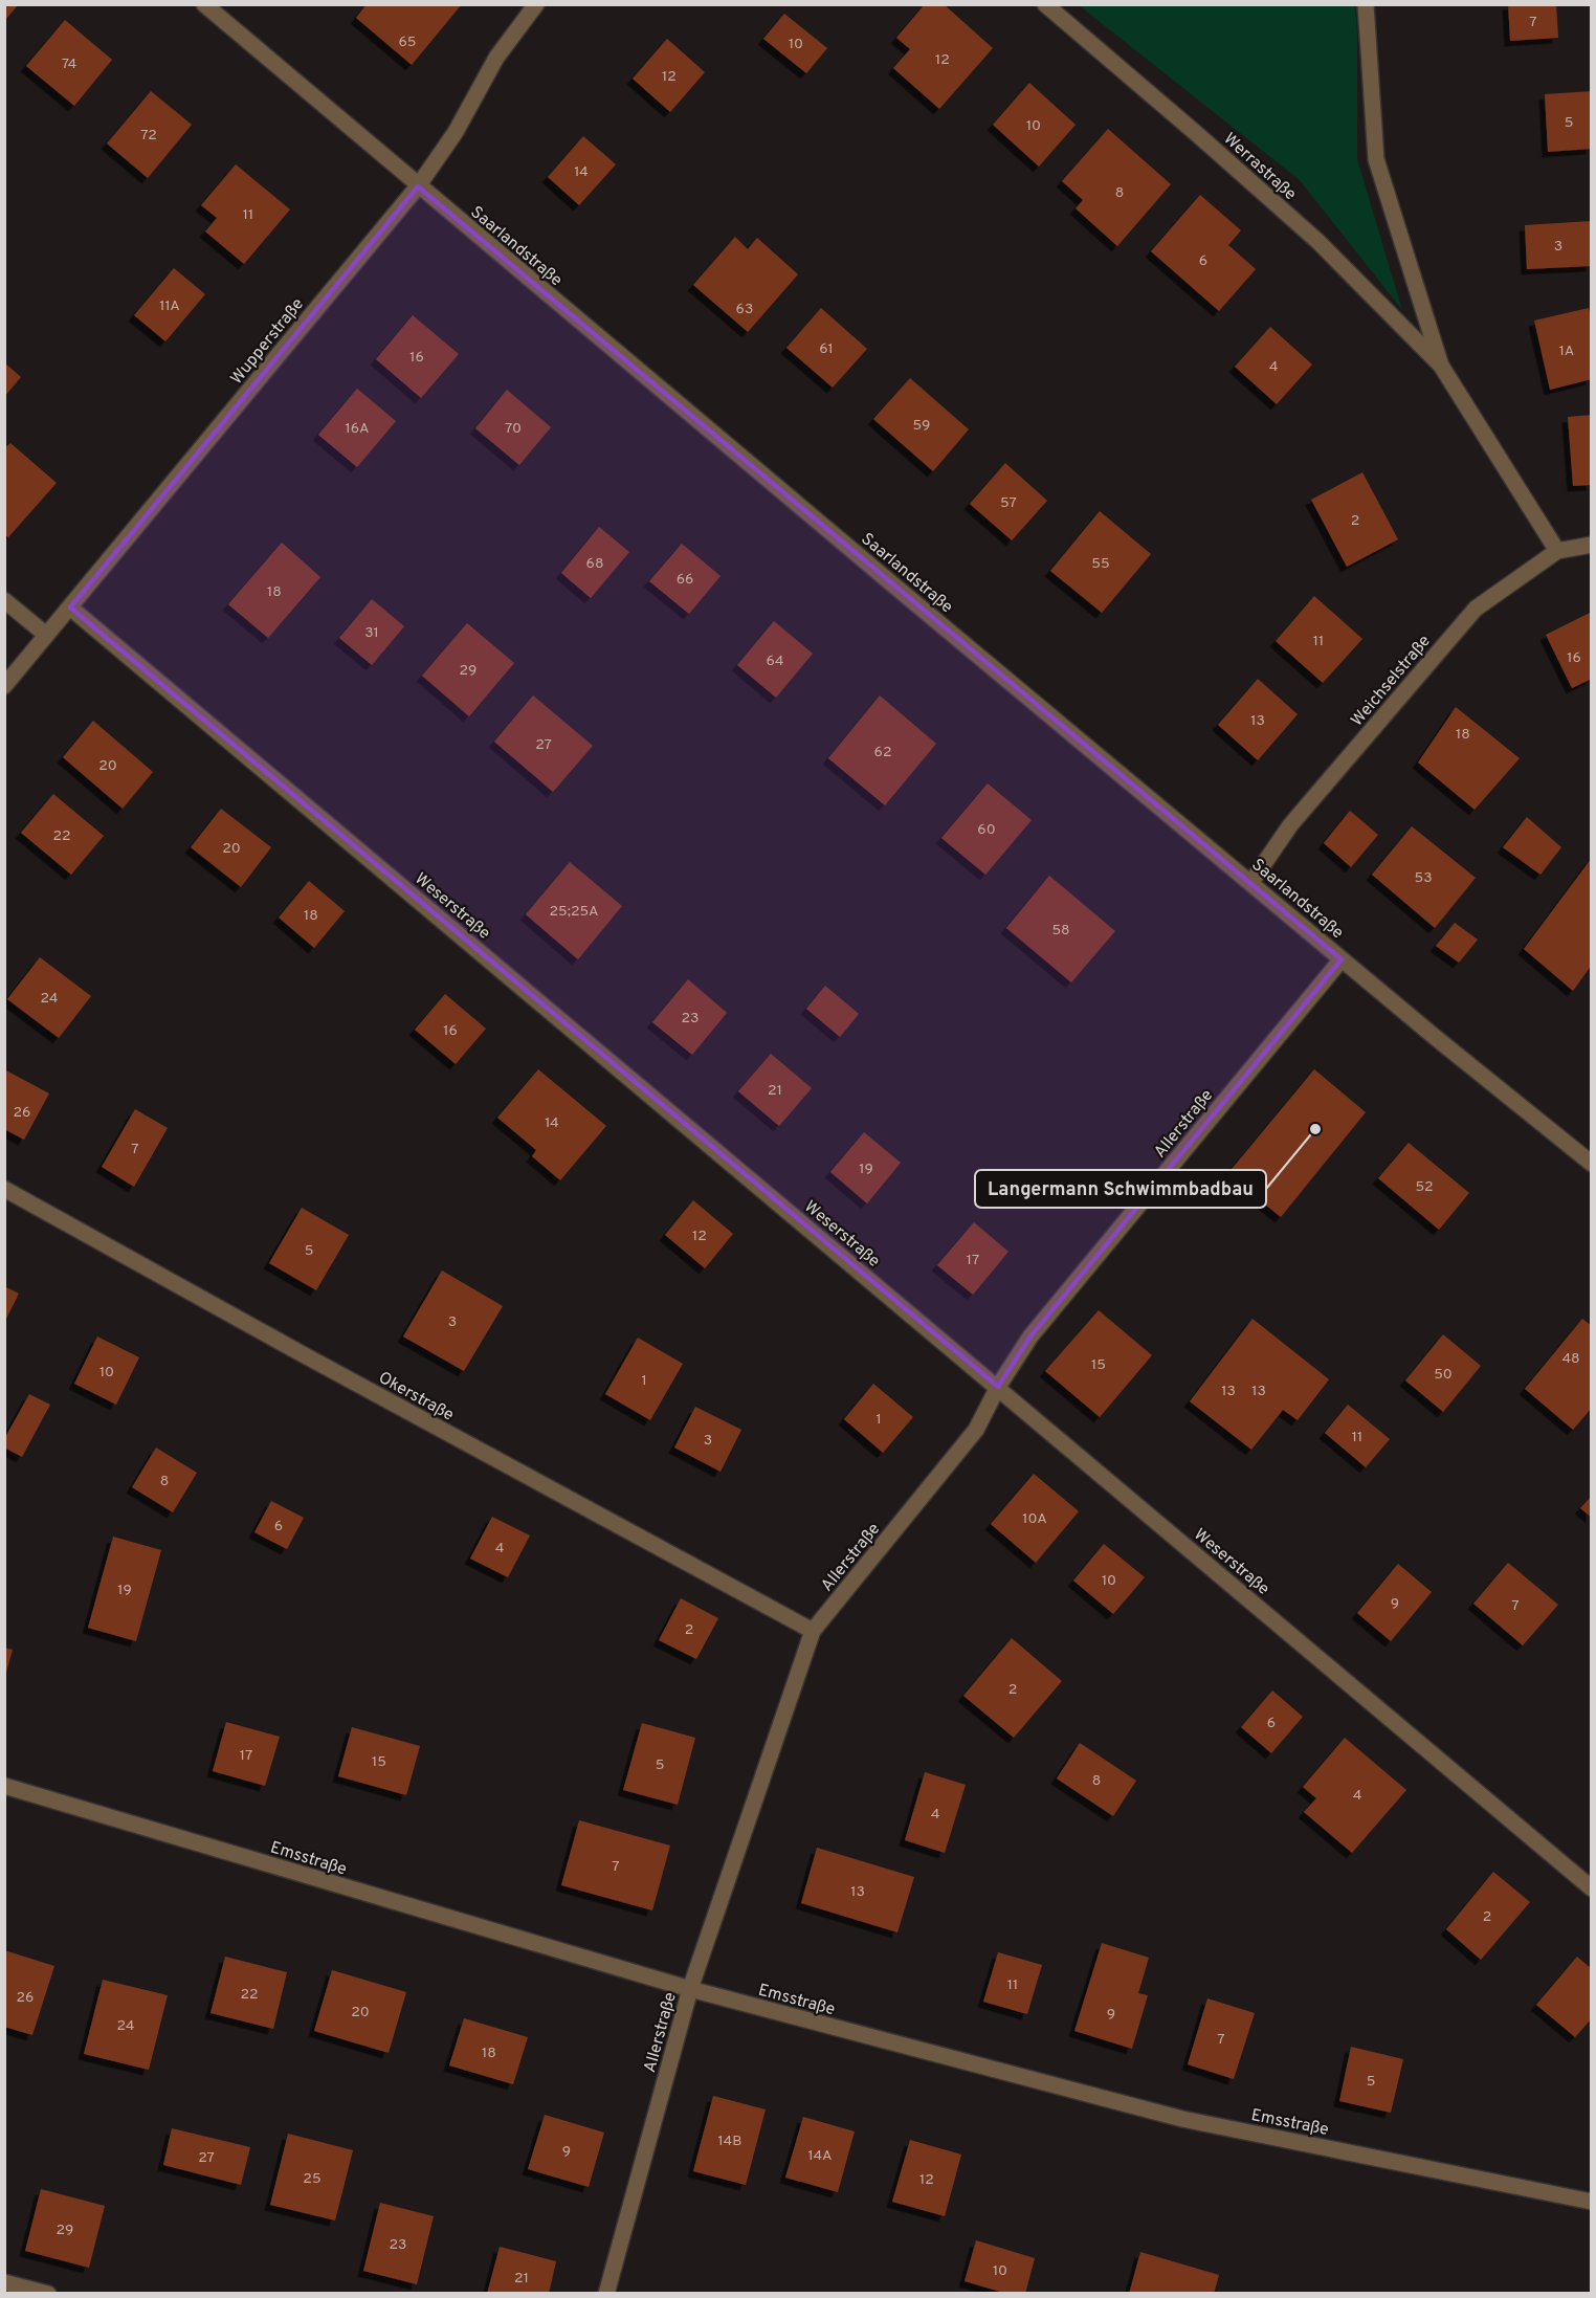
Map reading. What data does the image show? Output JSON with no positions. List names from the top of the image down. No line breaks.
{"streets":{"street":["Werrastraße","Saarlandstraße","Wupperstraße","Weichselstraße","Weserstraße","Allerstraße","Okerstraße","Emsstraße"]},"crossings":[["Werrastraße","Weichselstraße"],["Saarlandstraße","Wupperstraße"],["Saarlandstraße","Weichselstraße"],["Saarlandstraße","Allerstraße"],["Wupperstraße","Weserstraße"],["Weserstraße","Allerstraße"],["Allerstraße","Okerstraße"],["Allerstraße","Emsstraße"]],"places":["Langermann Schwimmbadbau"],"house_numbers":["7","65","10","12","74","12","5","10","72","14","8","11","3","6","11A","63","61","1A","16","4","59","16A","70","57","2","68","55","66","18","31","11","16","64","29","13","18","27","62","20","60","22","20","53","25;25A","18","58","24","23","16","21","26","14","7","19","52","12","5","17","3","48","15","10","50","1","13","13","1","11","3","8","10A","6","4","10","19","9","7","2","2","6","17","15","5","8","4","4","7","13","2","11","22","26","20","9","24","7","18","5","14B","9","14A","27","25","12","29","23","10","21"]}
